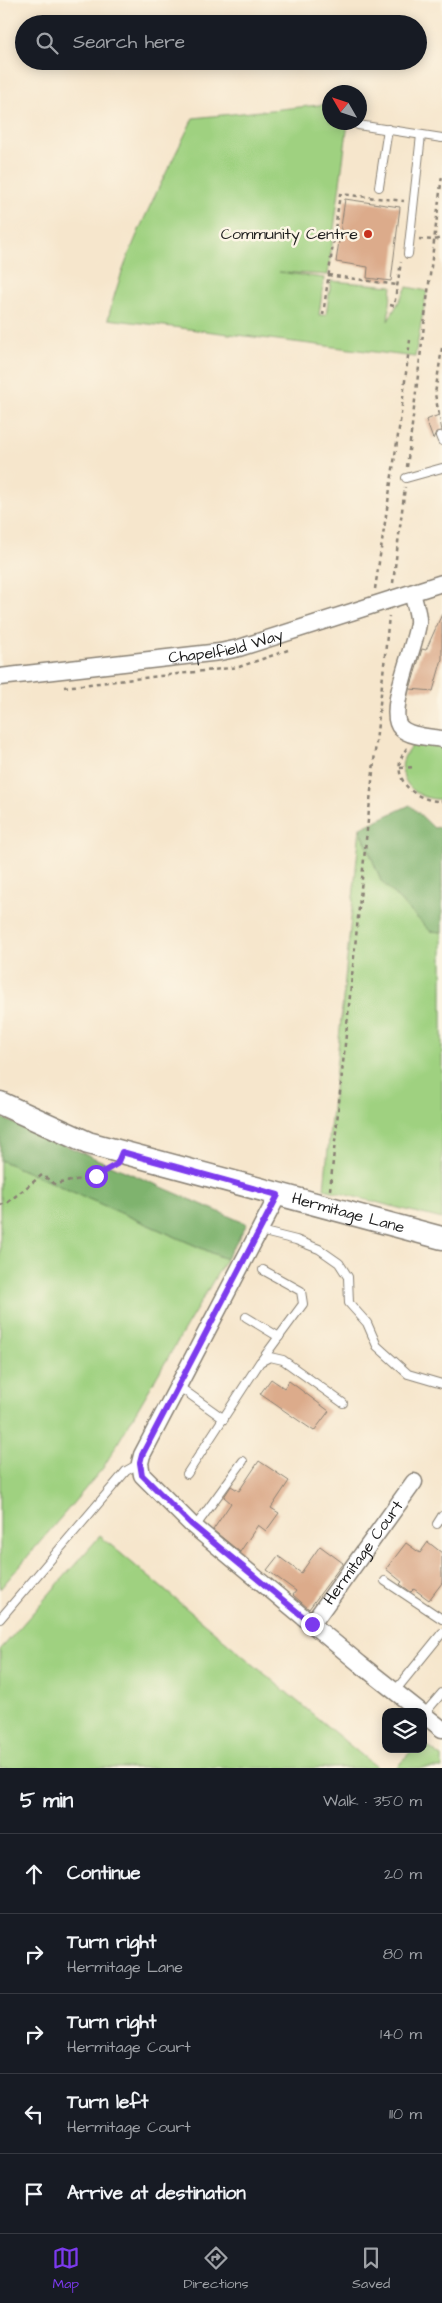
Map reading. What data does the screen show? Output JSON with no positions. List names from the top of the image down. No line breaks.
{"streets":{"main road":["Hermitage Lane"],"street":["Chapelfield Way","Hermitage Court"]},"places":["Community Centre"],"north":"top left","page":{"search":"Search here","heading":["5 min","Walk · 350 m"],"list":[["Continue","20 m"],["Turn right","Hermitage Lane","80 m"],["Turn right","Hermitage Court","140 m"],["Turn left","Hermitage Court","110 m"],"Arrive at destination"],"nav":["Map","Directions","Saved"]}}
